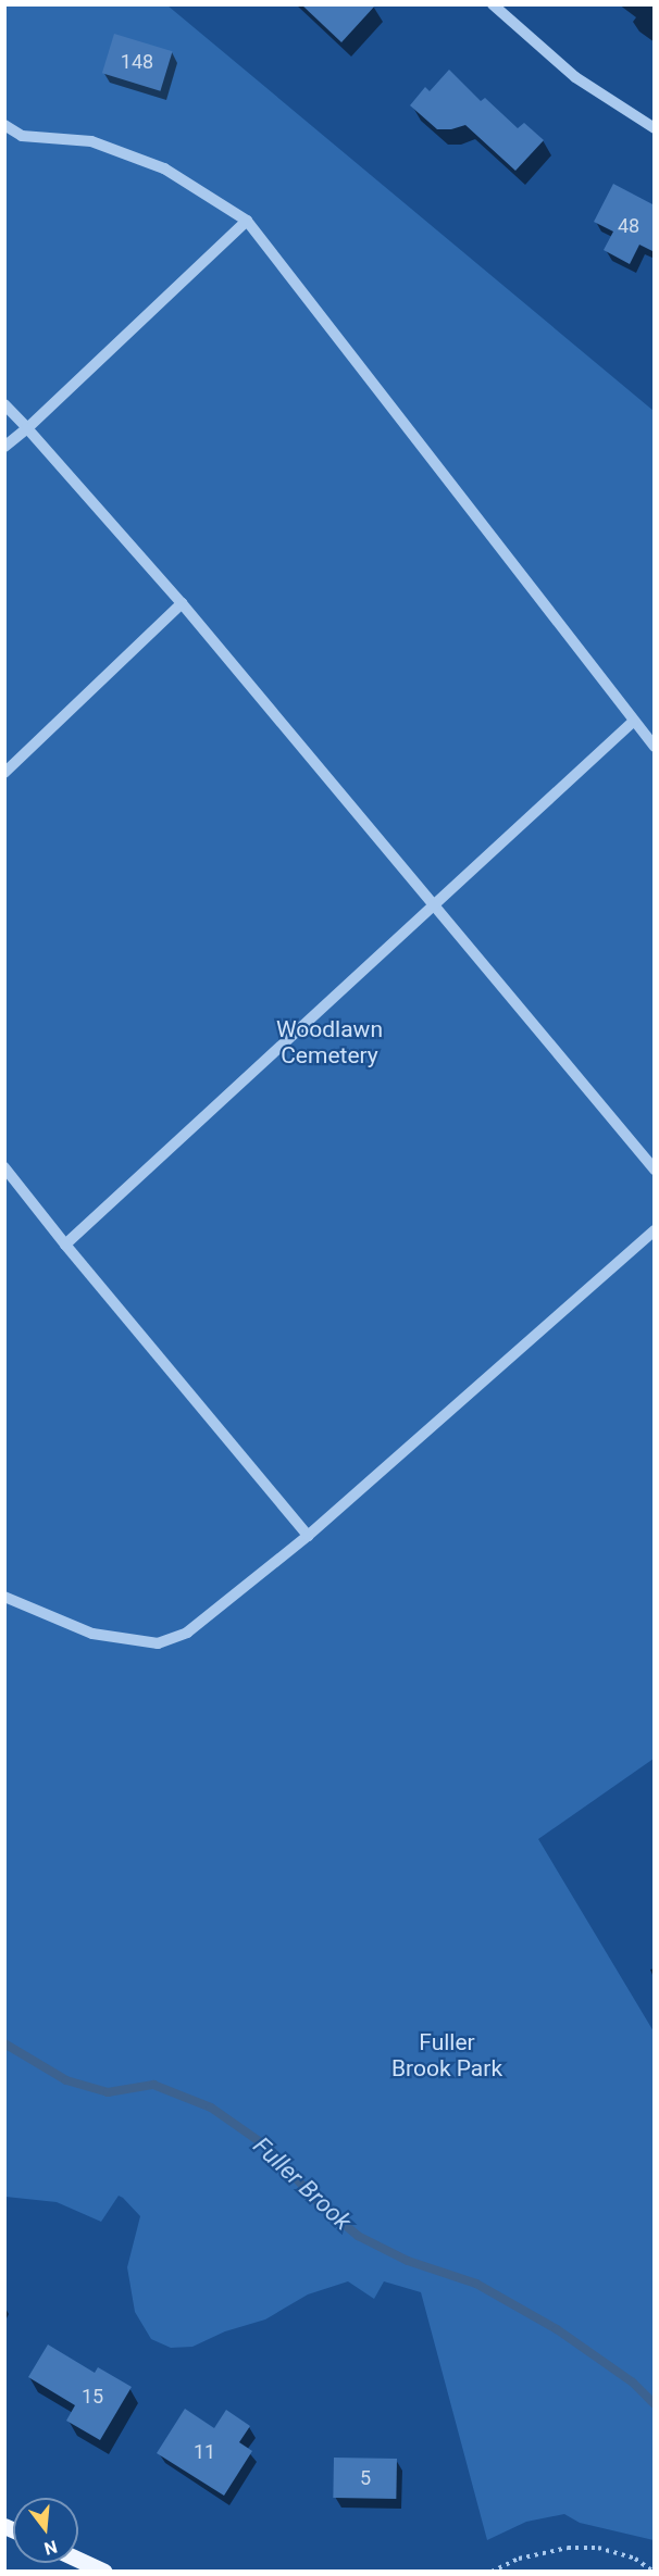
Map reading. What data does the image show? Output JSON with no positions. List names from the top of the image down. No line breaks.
{"water":["Fuller Brook"],"parks":["Woodlawn Cemetery","Fuller Brook Park"],"house_numbers":["148","48","15","11","5"],"north":"bottom"}
